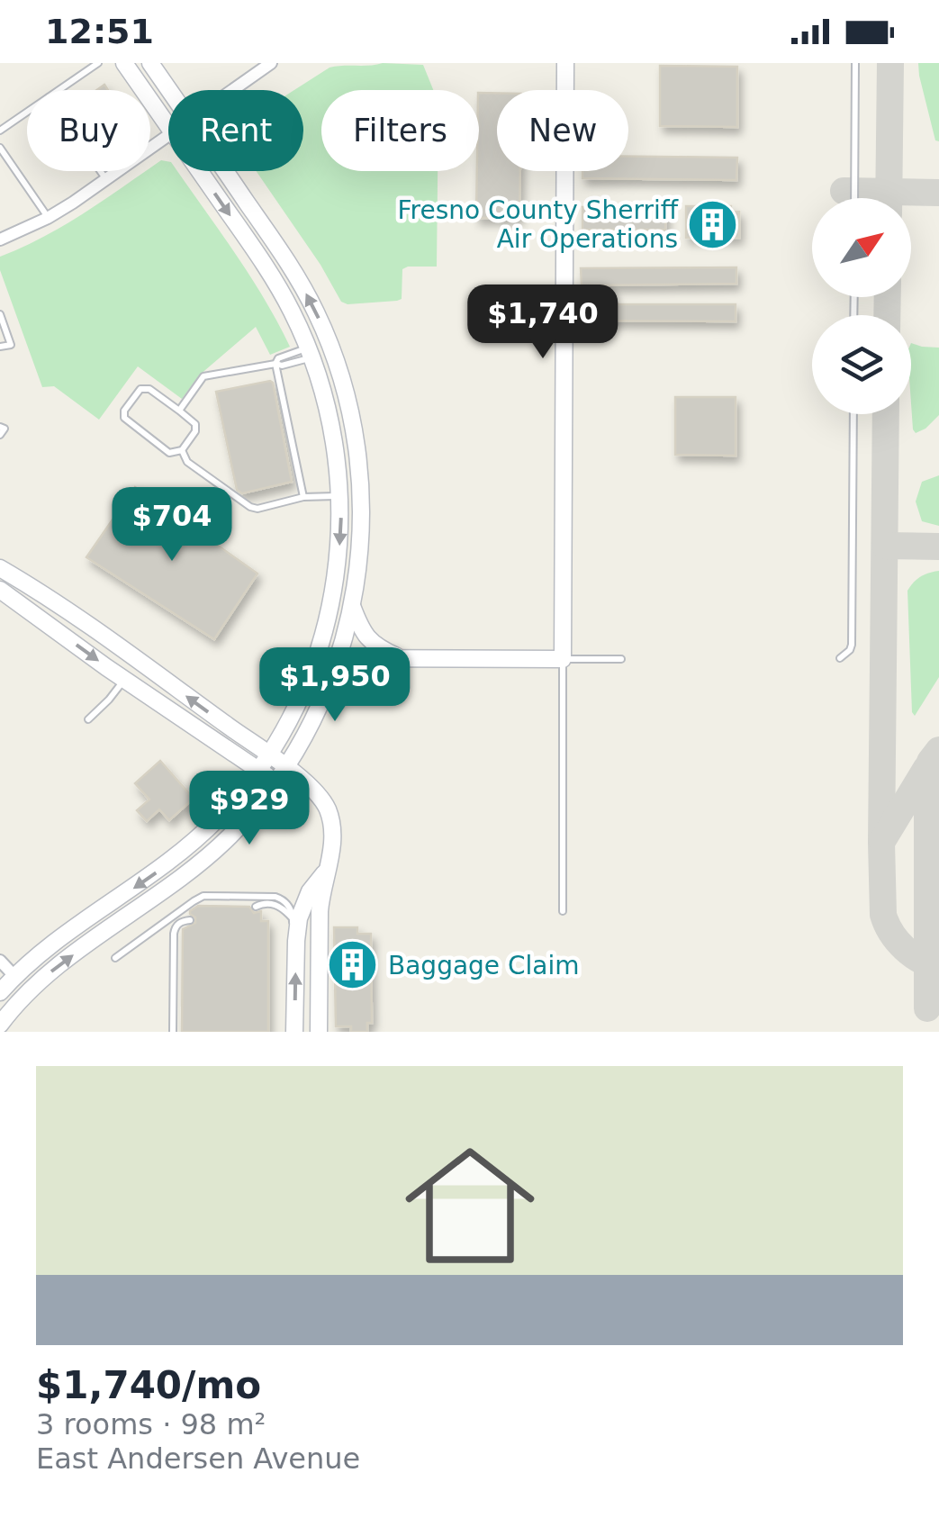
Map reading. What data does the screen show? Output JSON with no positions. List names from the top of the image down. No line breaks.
{"places":{"building":["Fresno County Sherriff Air Operations","Baggage Claim"]},"north":"top right","page":{"status":"12:51","chip":["Buy","Rent","Filters","New"],"price":["$1,740","$704","$1,950","$929"],"list":[{"name":"$1,740/mo","note":"3 rooms · 98 m² · East Andersen Avenue"}]}}
